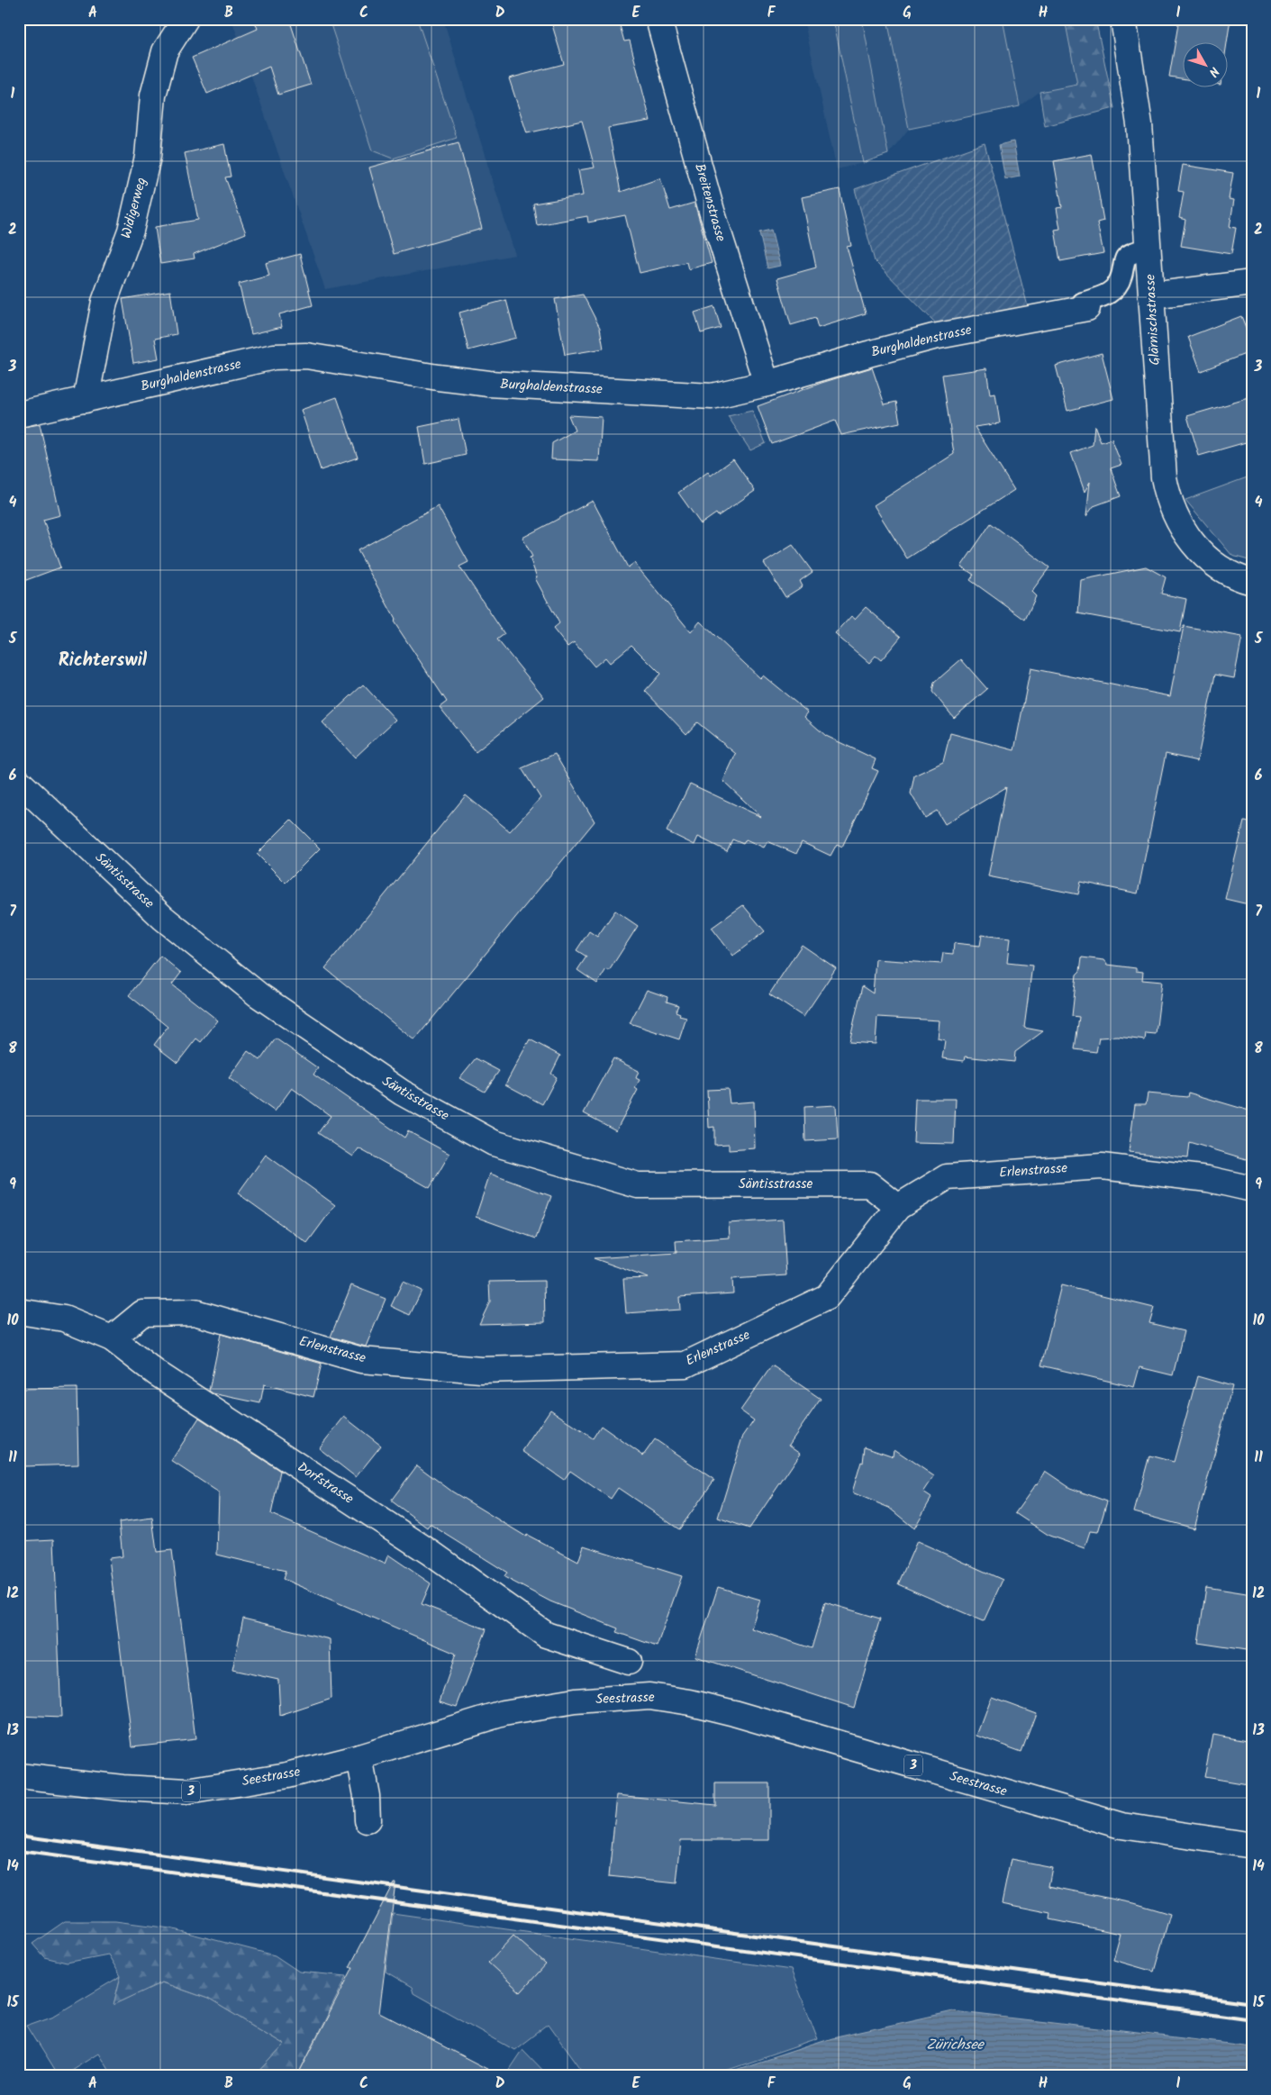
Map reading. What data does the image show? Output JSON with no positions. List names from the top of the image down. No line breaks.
{"streets":{"street":["Breitenstrasse","Widigerweg","Glärnischstrasse","Burghaldenstrasse","Säntisstrasse","Erlenstrasse","Dorfstrasse","Seestrasse","3"]},"crossings":[["Breitenstrasse","Burghaldenstrasse"],["Widigerweg","Burghaldenstrasse"],["Glärnischstrasse","Burghaldenstrasse"],["Säntisstrasse","Erlenstrasse"],["Erlenstrasse","Dorfstrasse"]],"districts":["Richterswil"],"water":["Zürichsee"],"north":"bottom right","grid":{"columns":["A","B","C","D","E","F","G","H","I"],"rows":["1","2","3","4","5","6","7","8","9","10","11","12","13","14","15"]}}
